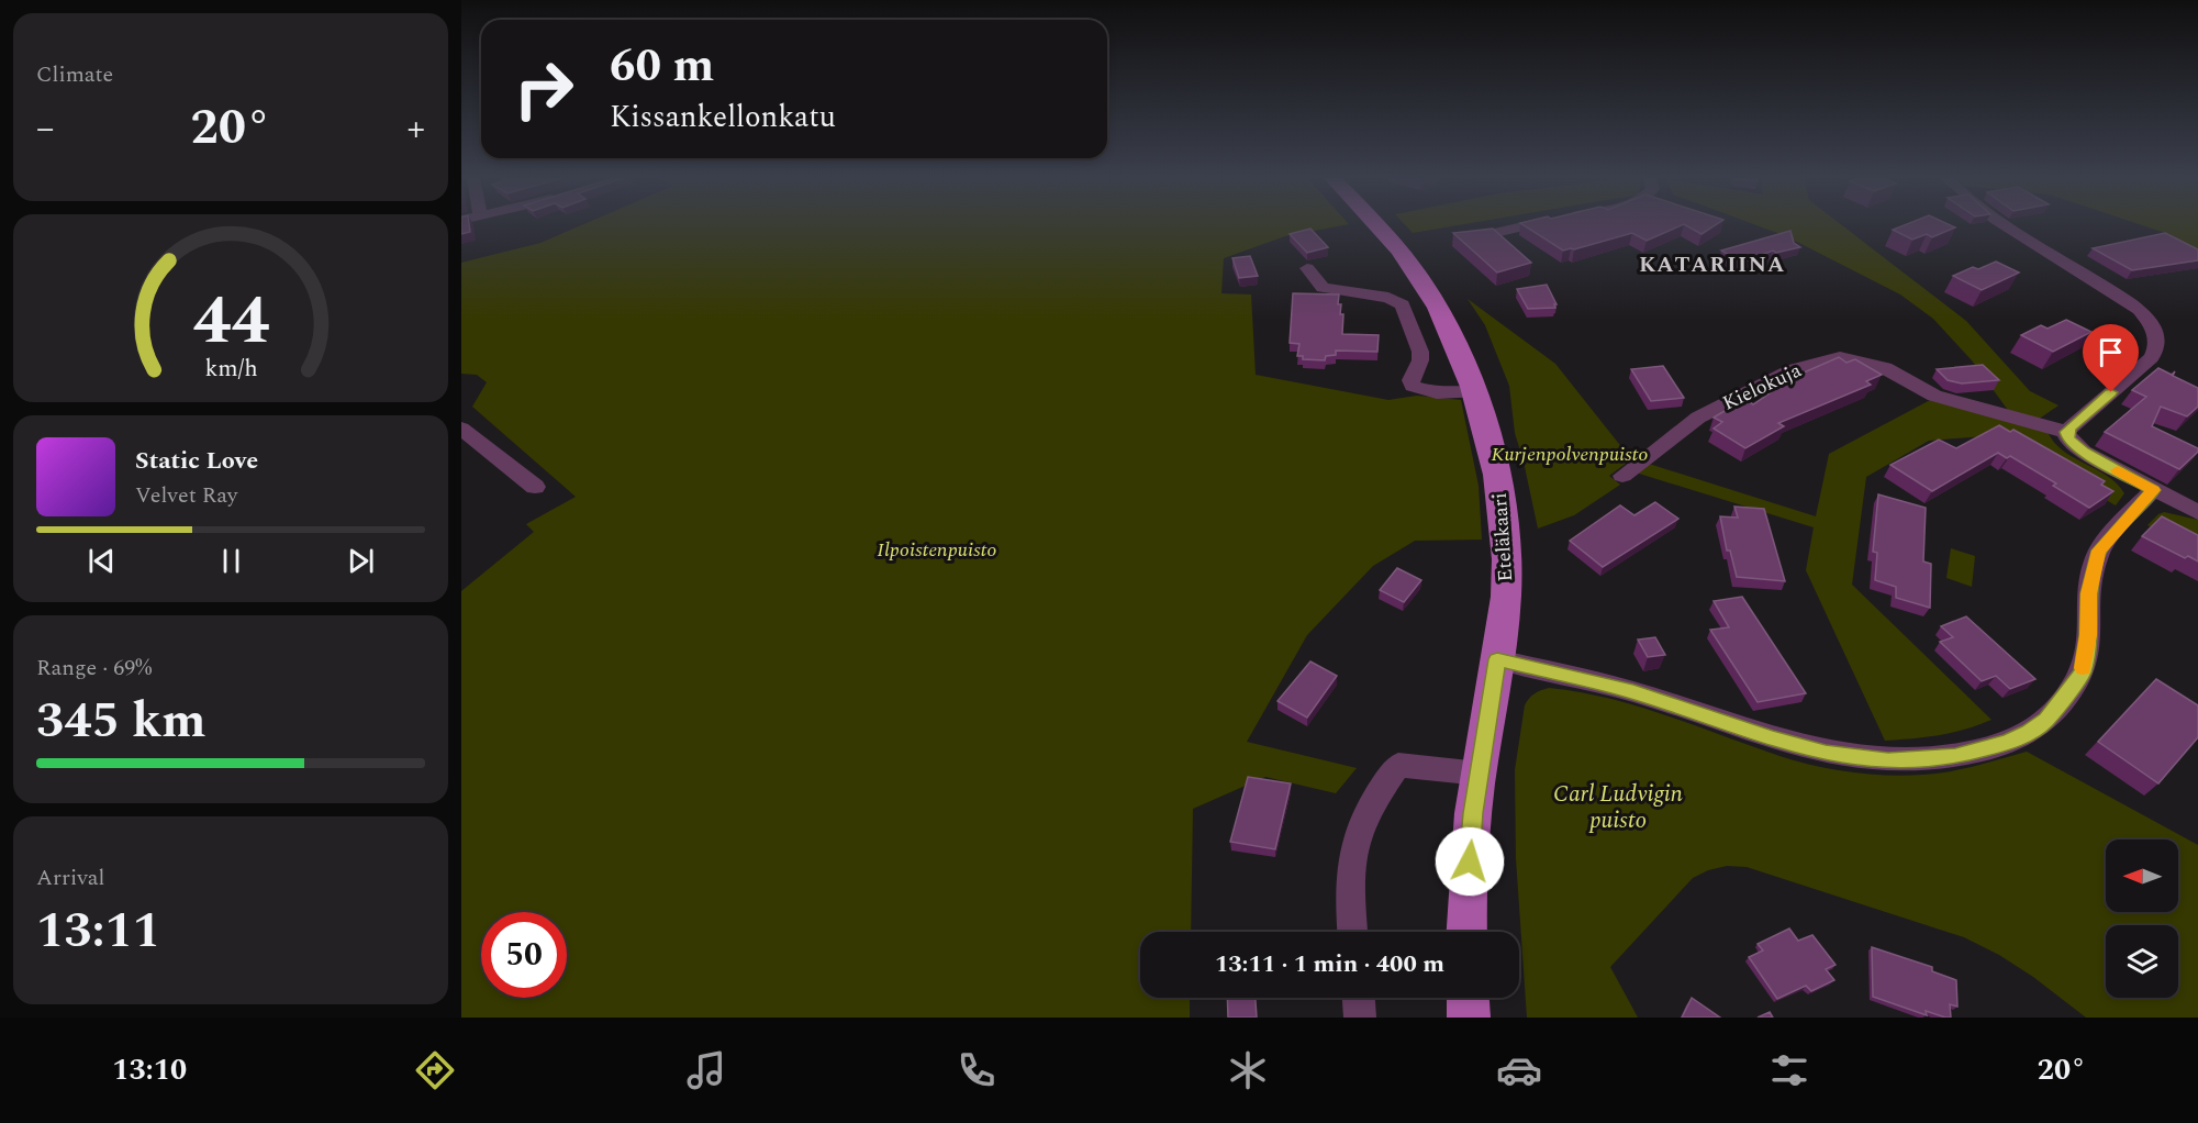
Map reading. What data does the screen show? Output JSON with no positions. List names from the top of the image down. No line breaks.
{"streets":{"main road":["Eteläkaari"],"street":["Kielokuja"]},"districts":["KATARIINA"],"parks":["Kurjenpolvenpuisto","Ilpoistenpuisto","Carl Ludvigin puisto"],"north":"left","page":{"tile":["Climate",["Range · 69%","345 km"],["Arrival","13:11"]],"turn":["60 m","Kissankellonkatu"],"heat":["−","20°","+"],"song":["Static Love","Velvet Ray"],"limit":"50","trip":"13:11 · 1 min · 400 m","tabs":["13:10","20°"],"gauge":["44","km/h"]}}
